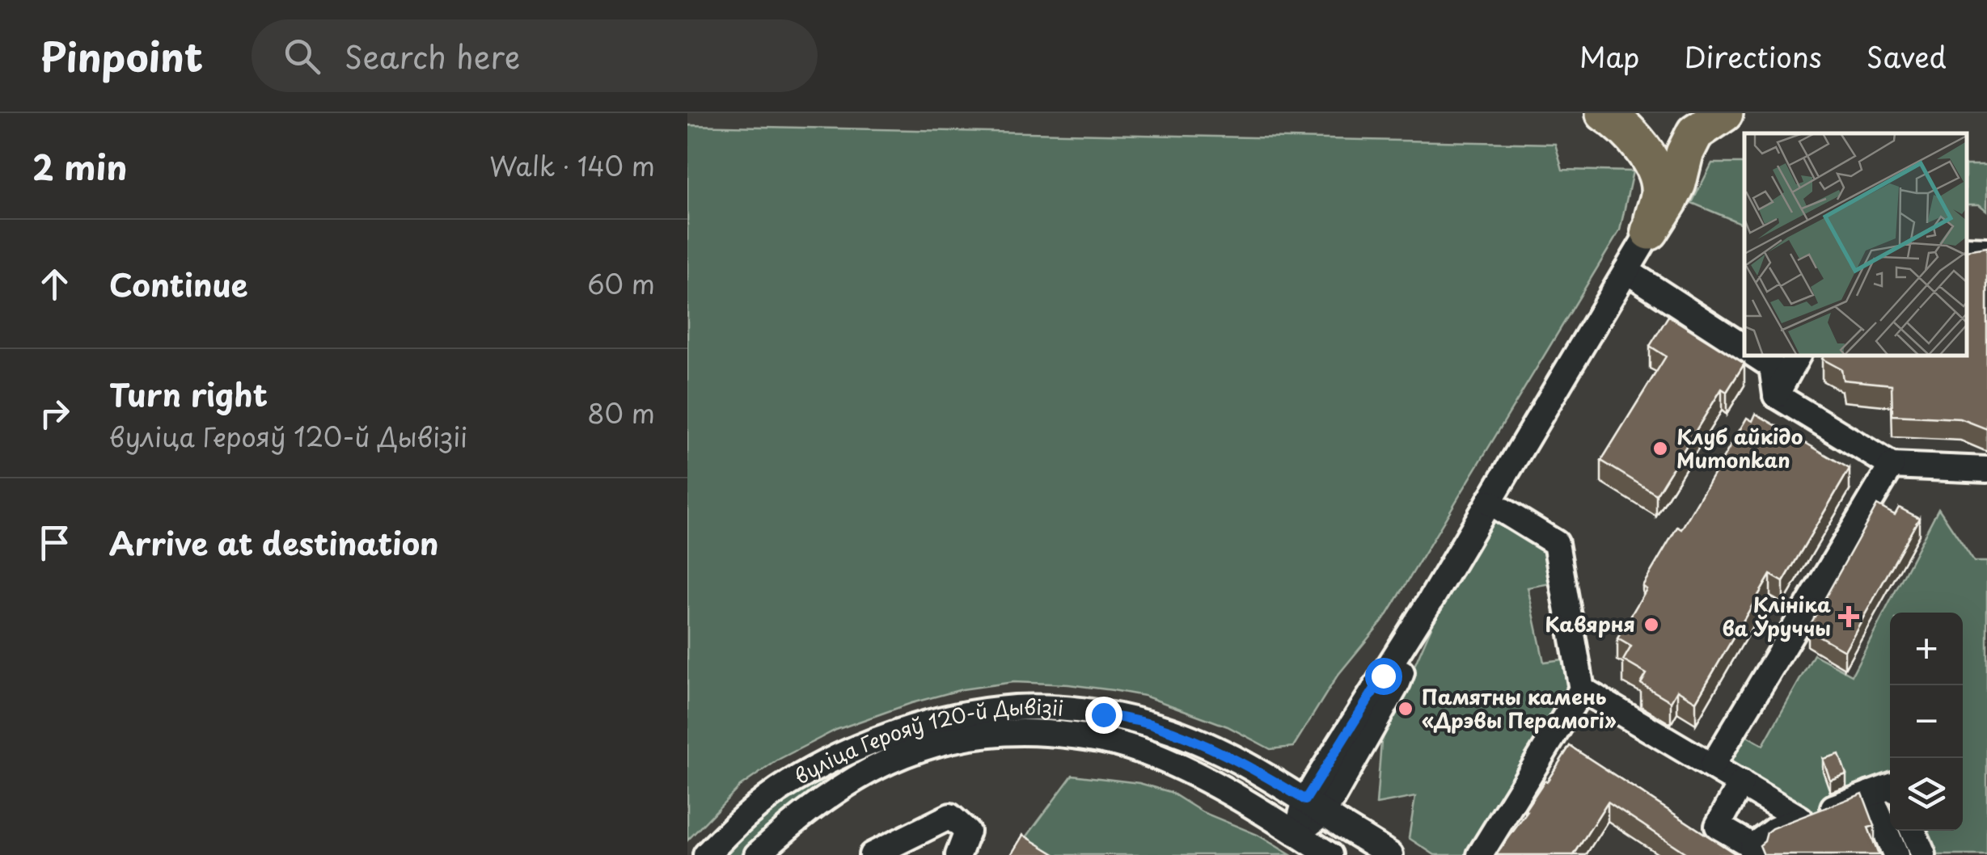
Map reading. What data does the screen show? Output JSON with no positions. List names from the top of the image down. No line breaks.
{"streets":{"street":["вуліца Герояў 120-й Дывізіі"]},"places":{"other":["Клуб айкідо Mumonkan","Кавярня","Памятны камень «Дрэвы Перамогі»"],"health":["Клініка ва Ўруччы"]},"page":{"header":"Pinpoint","search":"Search here","nav":["Map","Directions","Saved"],"heading":["2 min","Walk · 140 m"],"list":[["Continue","60 m"],["Turn right","вуліца Герояў 120-й Дывізіі","80 m"],"Arrive at destination"],"map_buttons":["+","−"]}}
